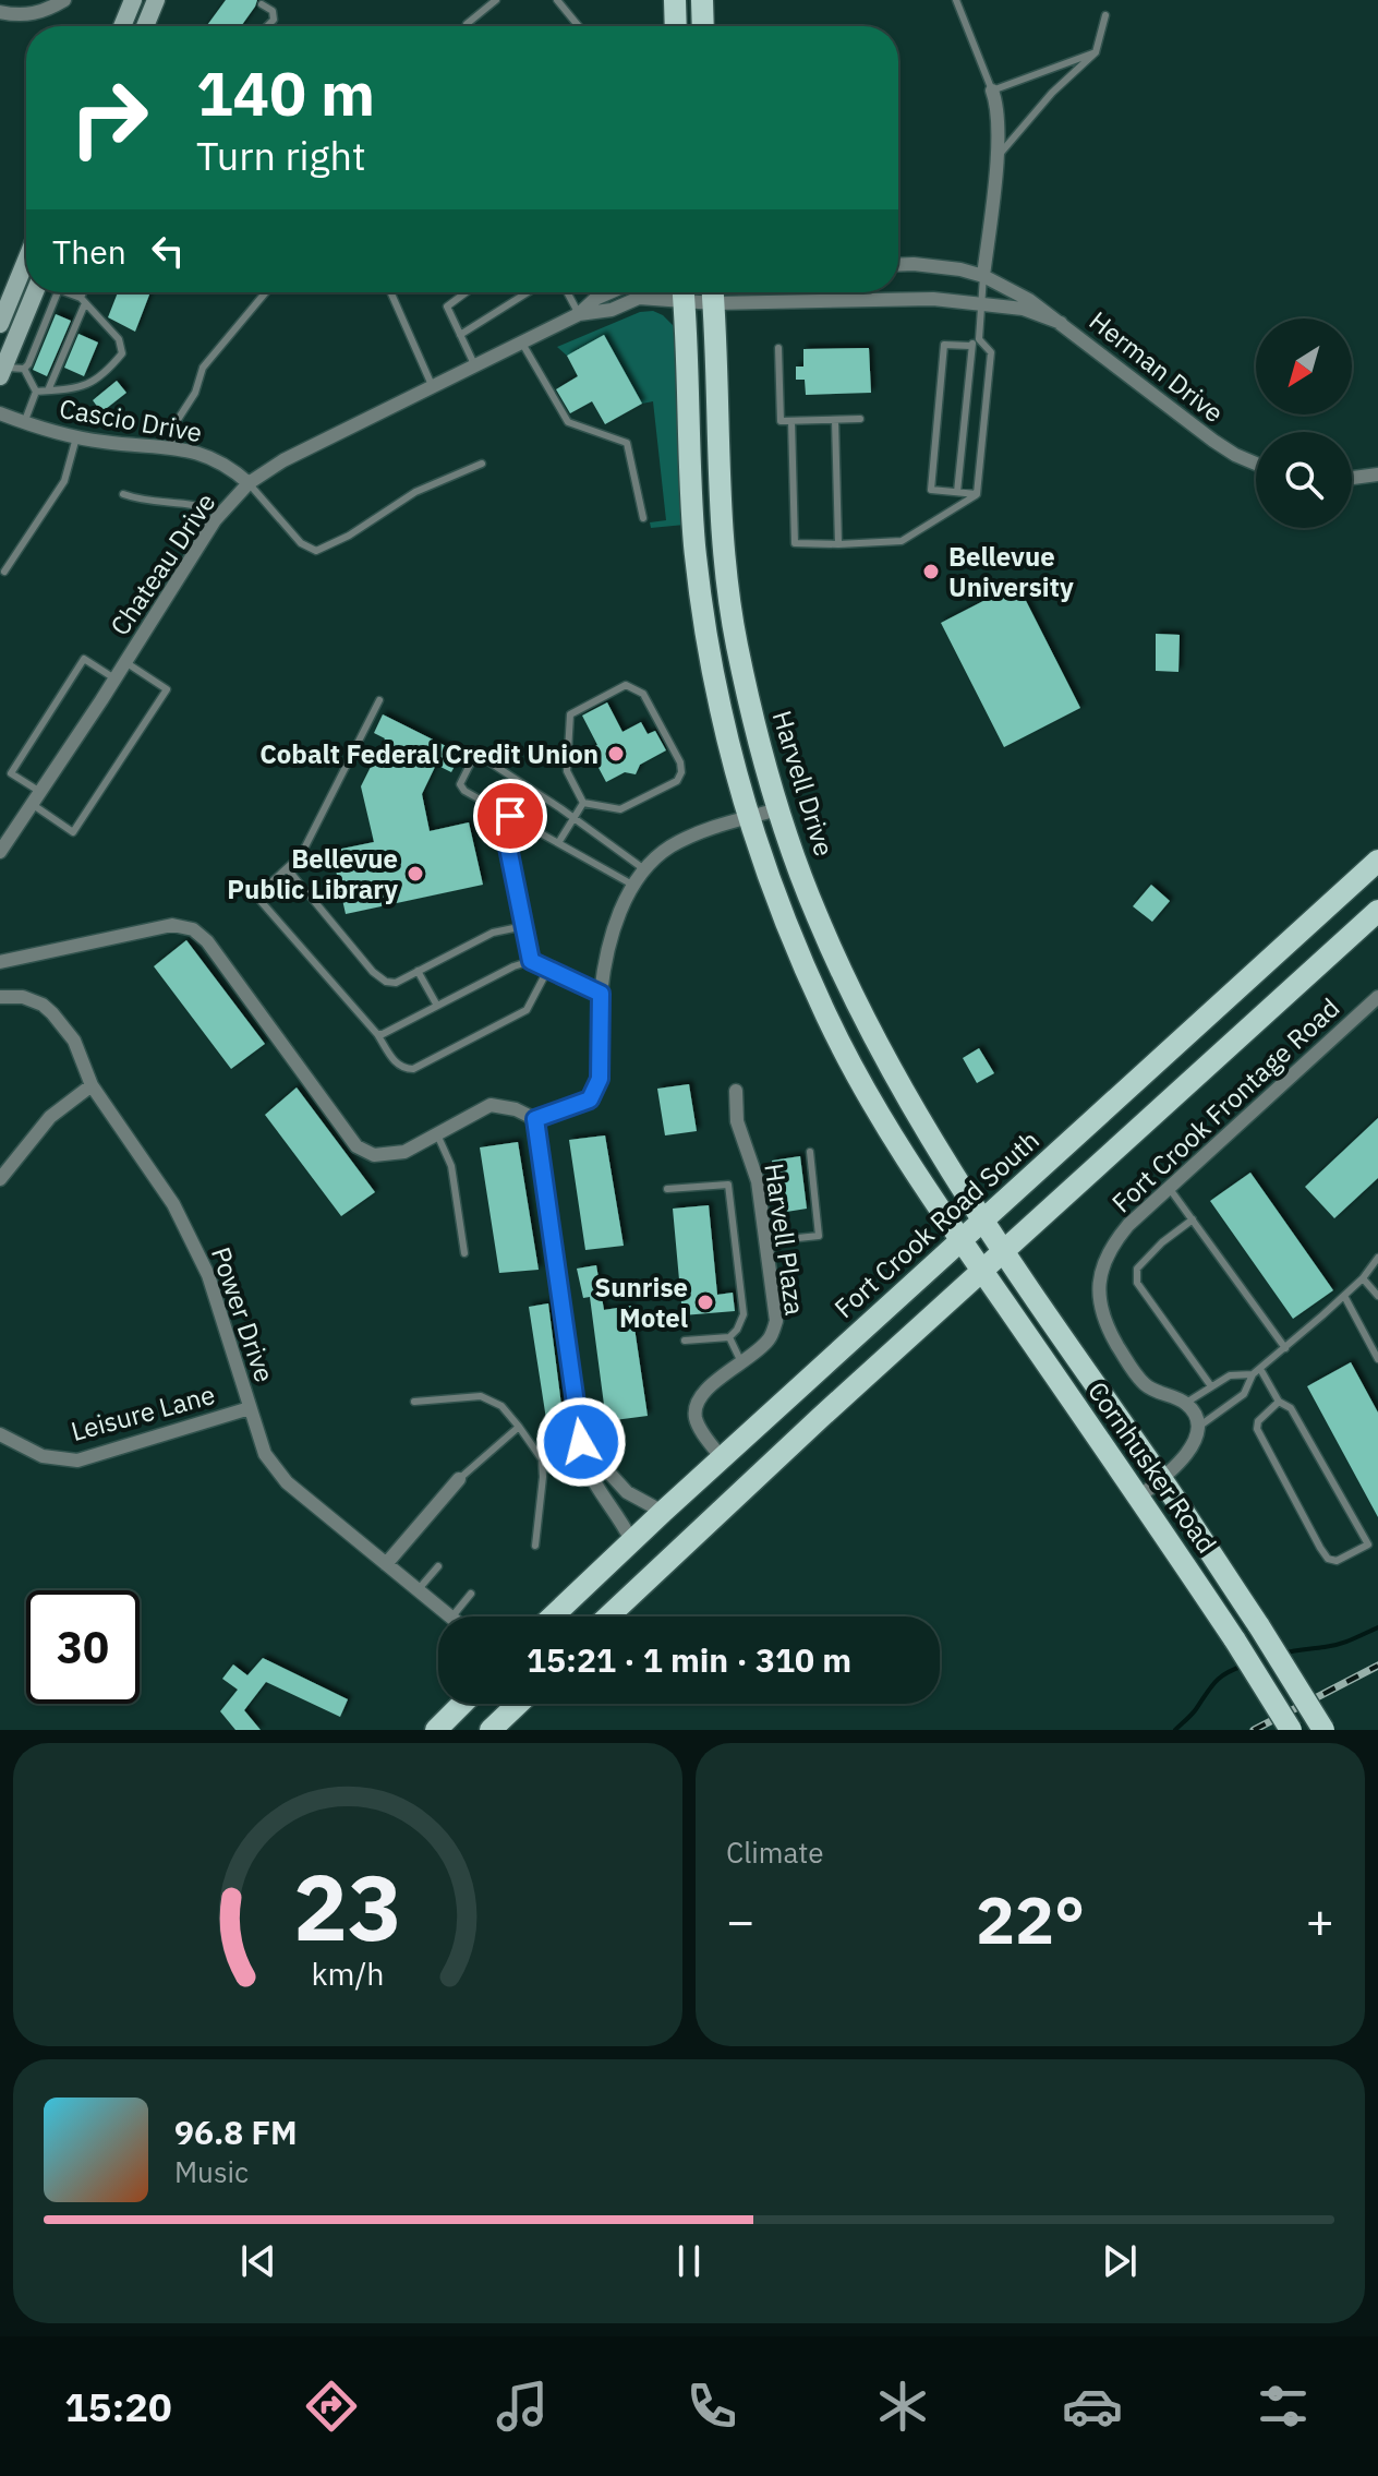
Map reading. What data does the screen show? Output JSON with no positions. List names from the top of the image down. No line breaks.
{"streets":{"main road":["Harvell Drive","Fort Crook Road South","Cornhusker Road"],"street":["Herman Drive","Cascio Drive","Chateau Drive","Fort Crook Frontage Road","Harvell Plaza","Power Drive","Leisure Lane"]},"crossings":[["Herman Drive","Chateau Drive"],["Herman Drive","Harvell Drive"],["Cascio Drive","Chateau Drive"],["Harvell Drive","Fort Crook Road South"],["Harvell Drive","Cornhusker Road"],["Fort Crook Road South","Harvell Plaza"],["Fort Crook Road South","Cornhusker Road"],["Power Drive","Leisure Lane"]],"places":["Bellevue University","Cobalt Federal Credit Union","Bellevue Public Library","Sunrise Motel"],"north":"bottom left","page":{"turn":["140 m","Turn right"],"then":"Then","limit":"30","trip":"15:21 · 1 min · 310 m","tile":"Climate","heat":["−","22°","+"],"song":["96.8 FM","Music"],"tabs":"15:20","gauge":["23","km/h"]}}
